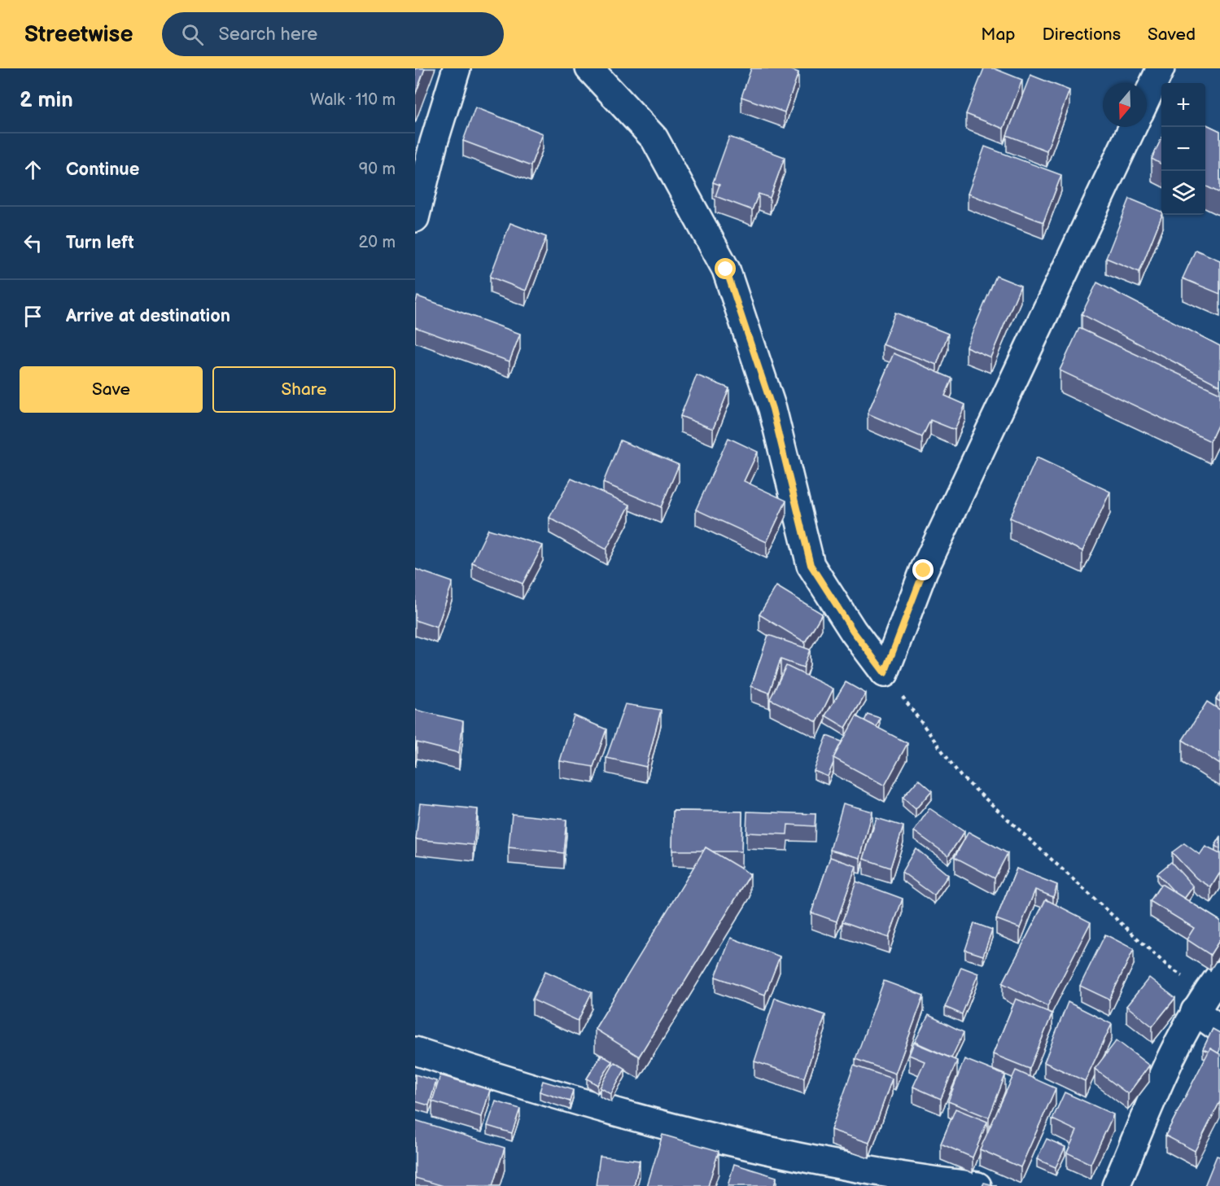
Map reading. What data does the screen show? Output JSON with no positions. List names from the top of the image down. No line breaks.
{"north":"bottom","page":{"header":"Streetwise","search":"Search here","nav":["Map","Directions","Saved"],"heading":["2 min","Walk · 110 m"],"map_buttons":["+","−"],"list":[["Continue","90 m"],["Turn left","20 m"],"Arrive at destination"],"buttons":["Save","Share"]}}
